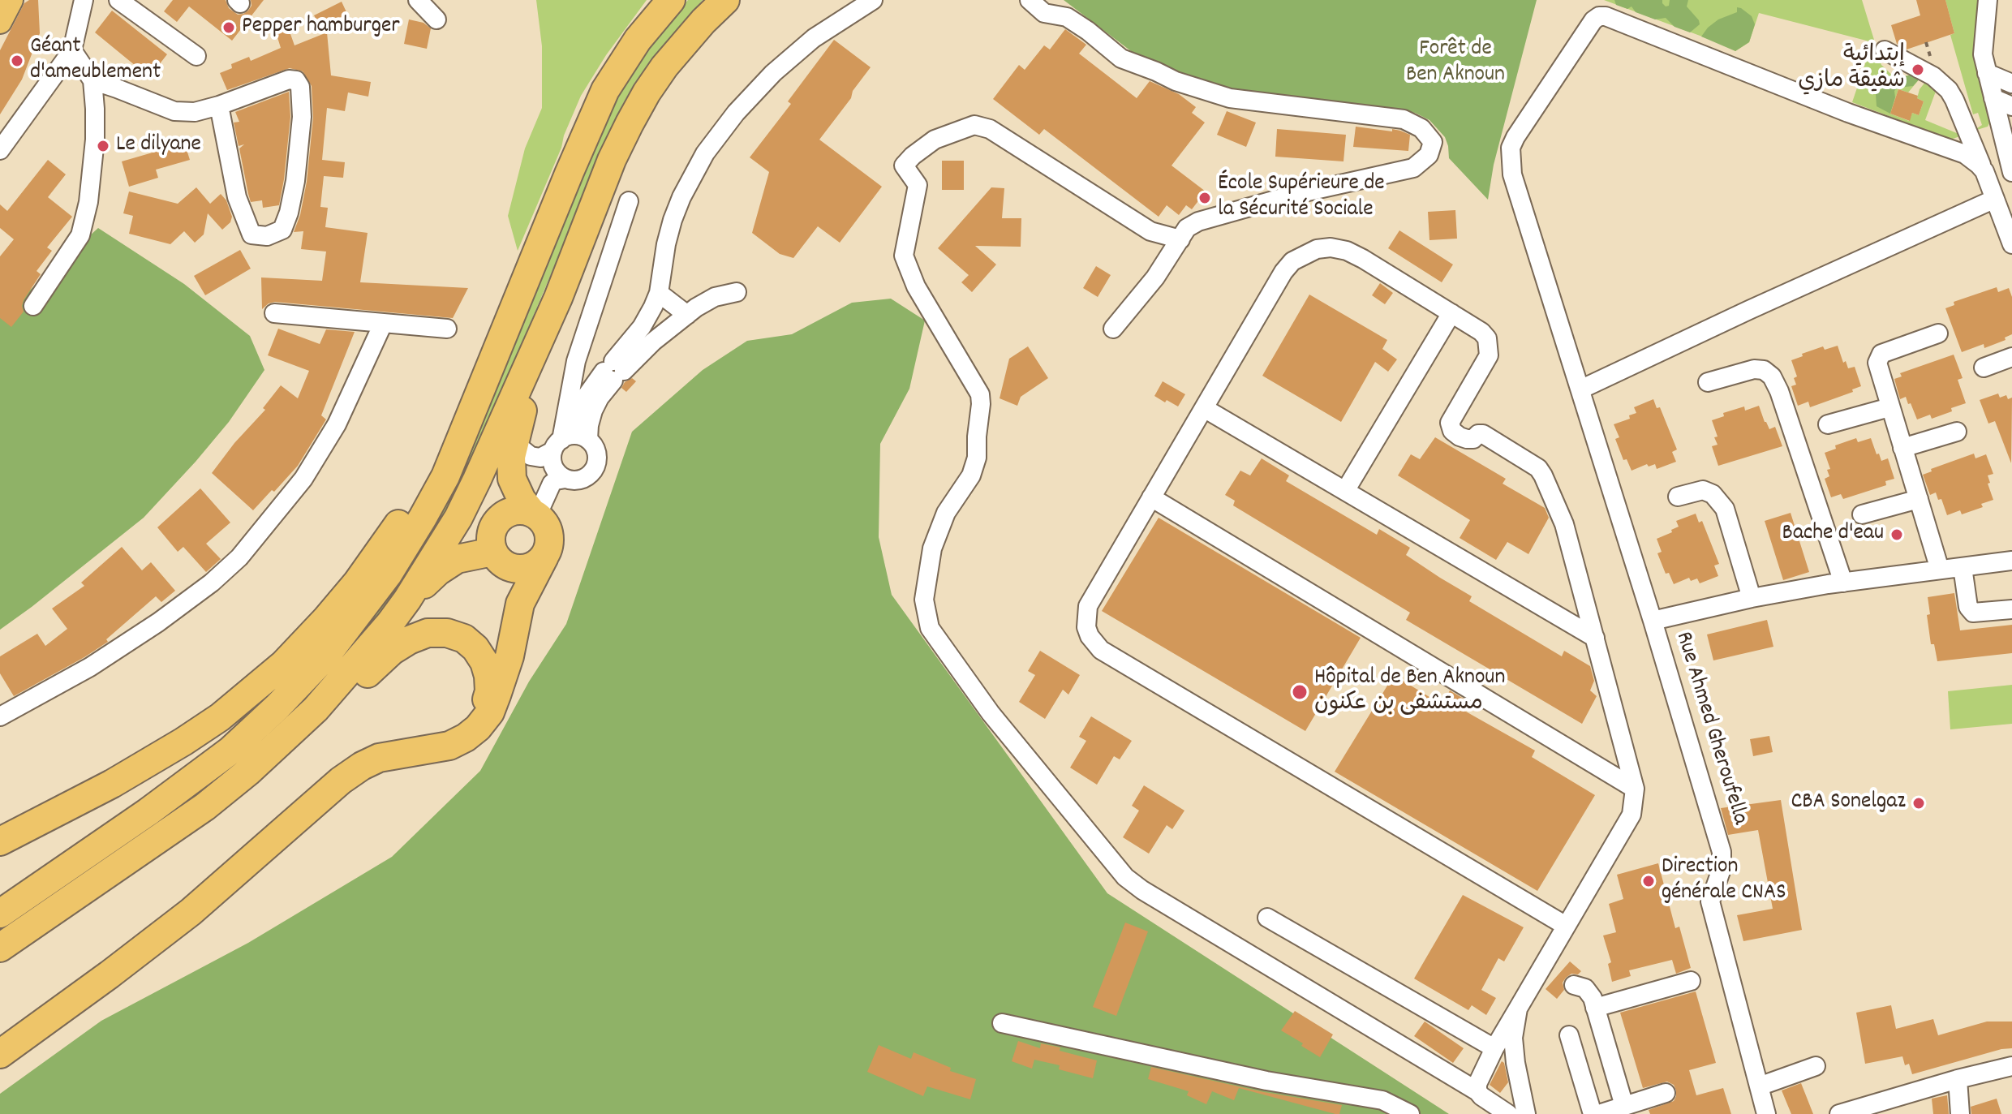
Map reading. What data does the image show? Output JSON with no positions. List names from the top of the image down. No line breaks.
{"streets":{"street":["Rue Ahmed Gheroufella"]},"parks":["Forêt de Ben Aknoun"],"places":["Pepper hamburger","Géant d'ameublement","إبتدائية شفيقة مازي","Le dilyane","École Supérieure de la Sécurité Sociale","Bache d'eau","Hôpital de Ben Aknoun مستشفى بن عكنون","CBA Sonelgaz","Direction générale CNAS"]}
